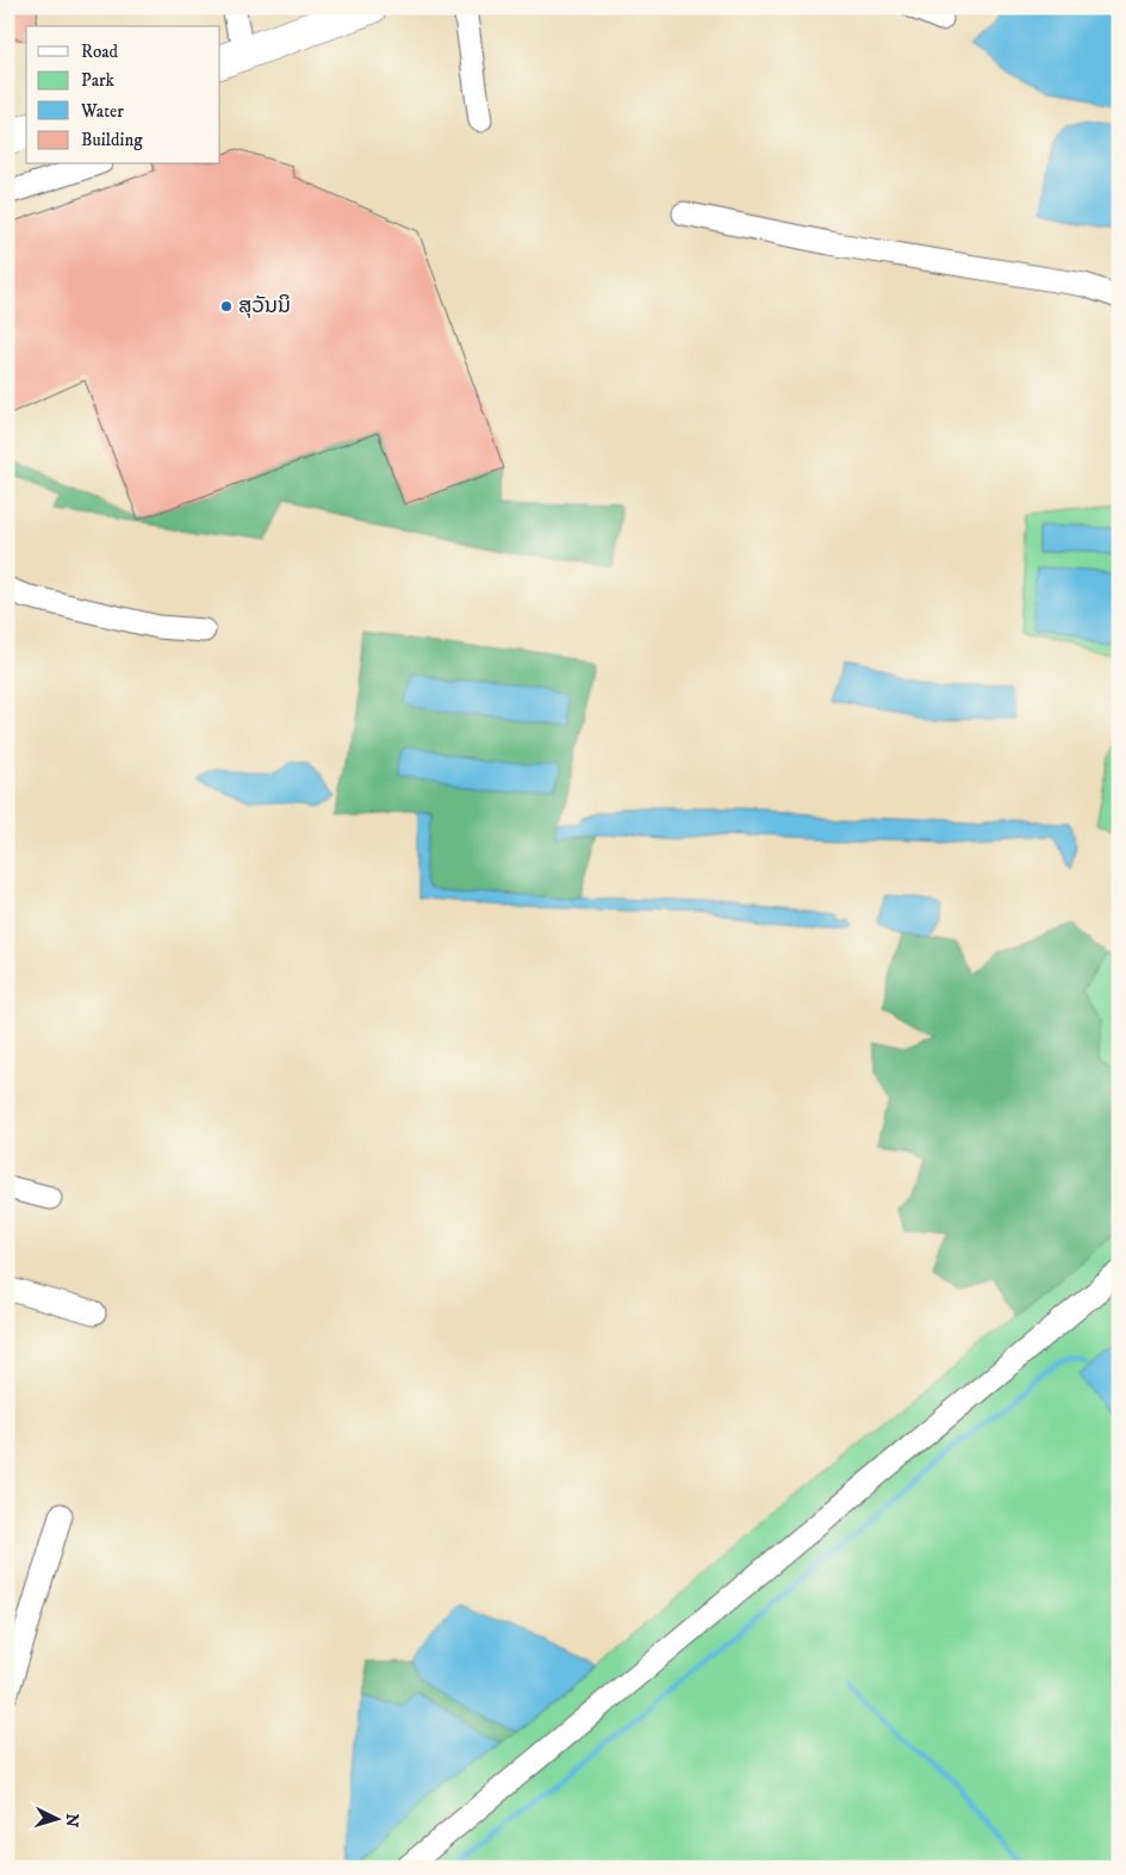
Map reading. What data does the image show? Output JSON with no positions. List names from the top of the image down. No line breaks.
{"places":["ສຸວັນນິ"],"legend":["Road","Park","Water","Building"],"north":"right"}
